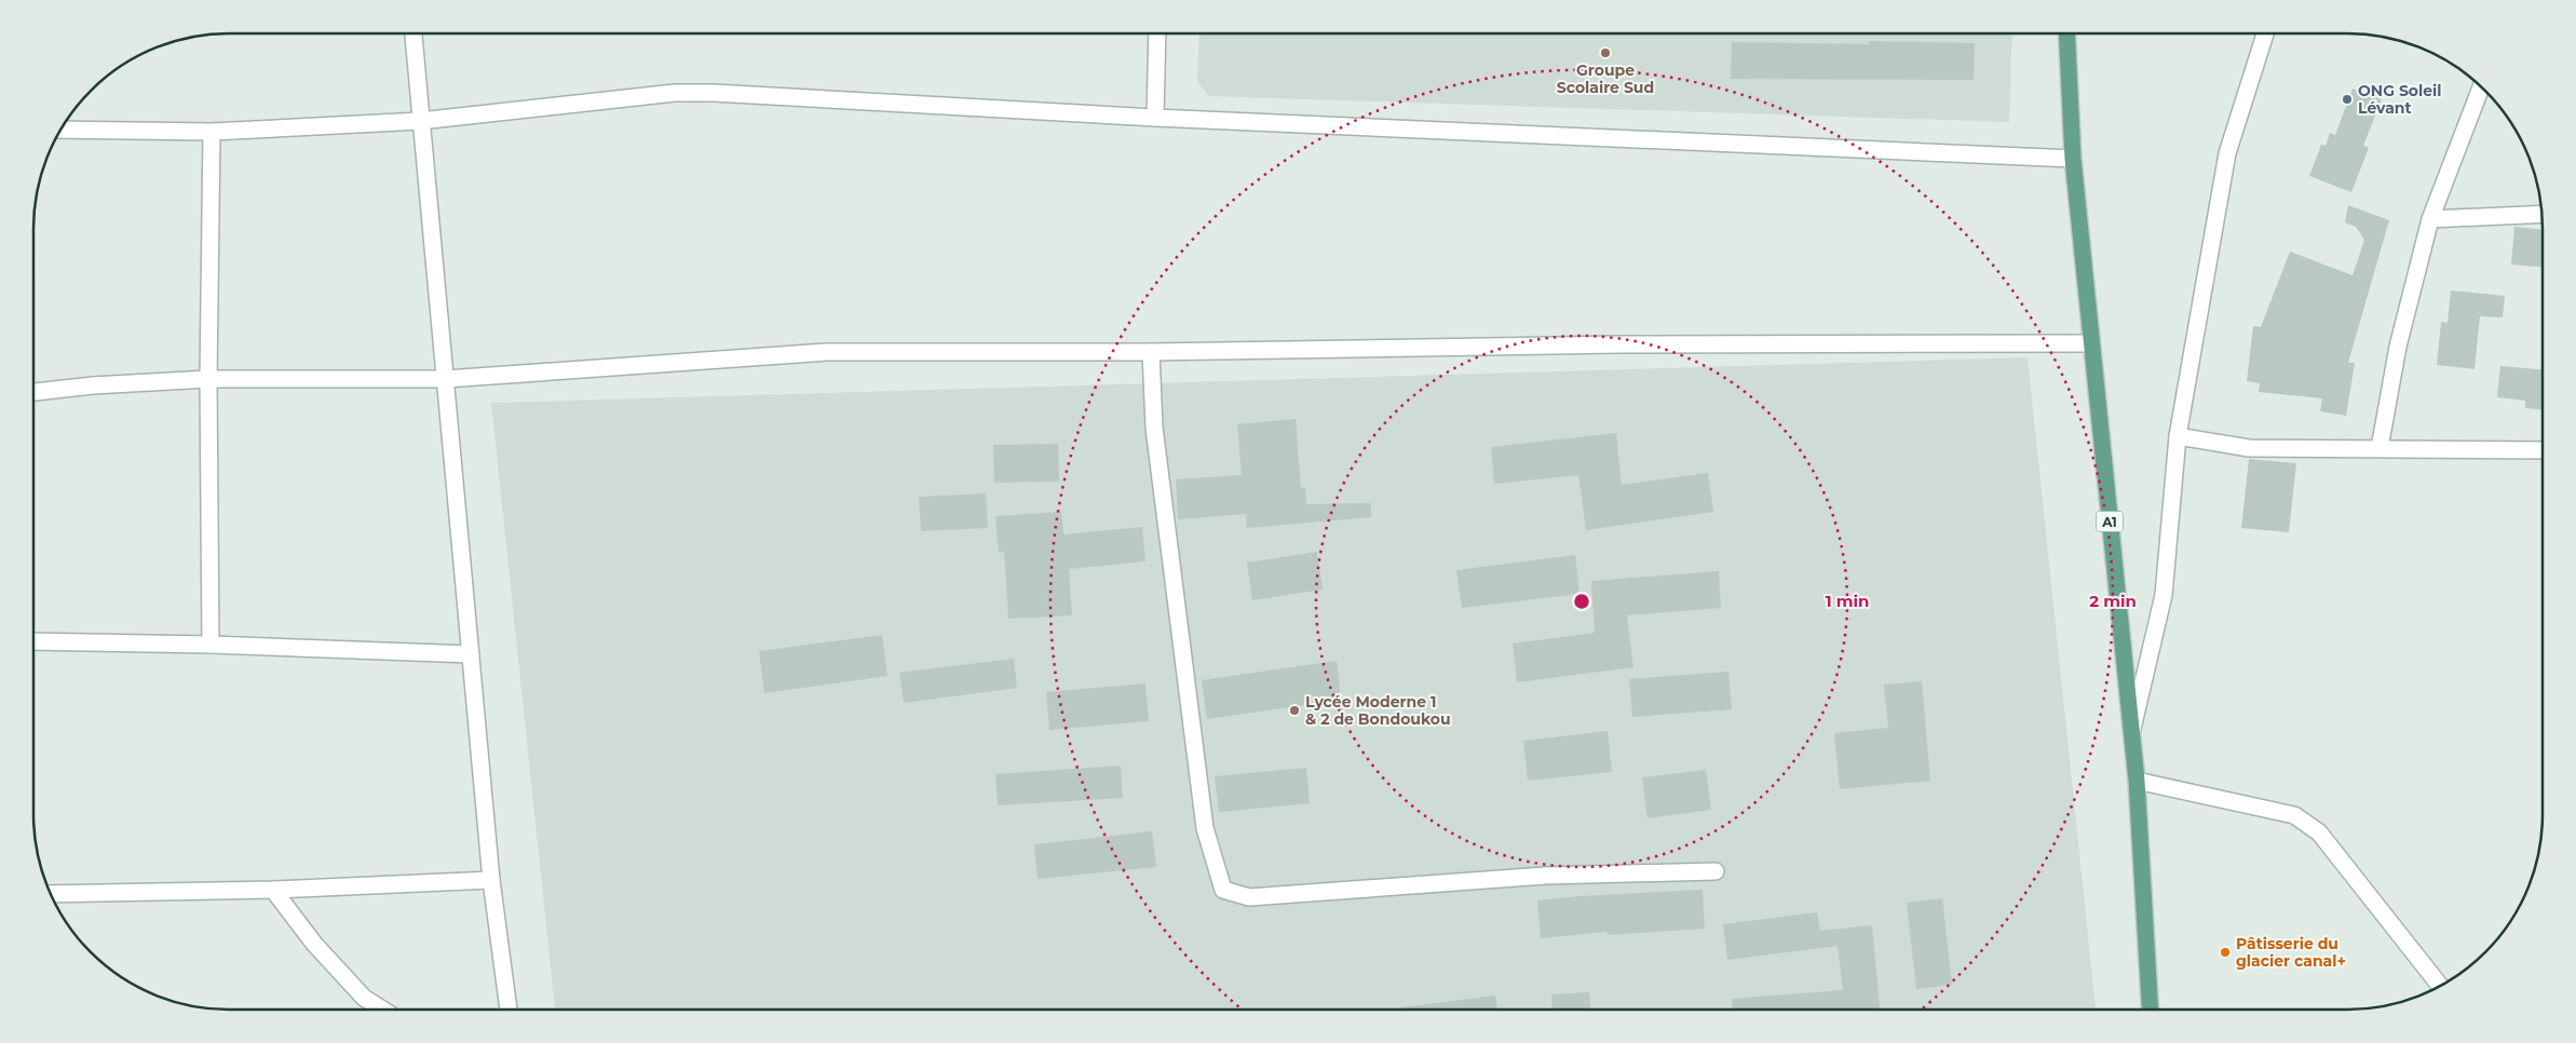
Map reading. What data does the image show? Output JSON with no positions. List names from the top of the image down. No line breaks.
{"streets":{"main road":["A1"]},"places":["Groupe Scolaire Sud","ONG Soleil Lévant","Lycée Moderne 1 & 2 de Bondoukou","Pâtisserie du glacier canal+"],"rings":["1 min","2 min"]}
